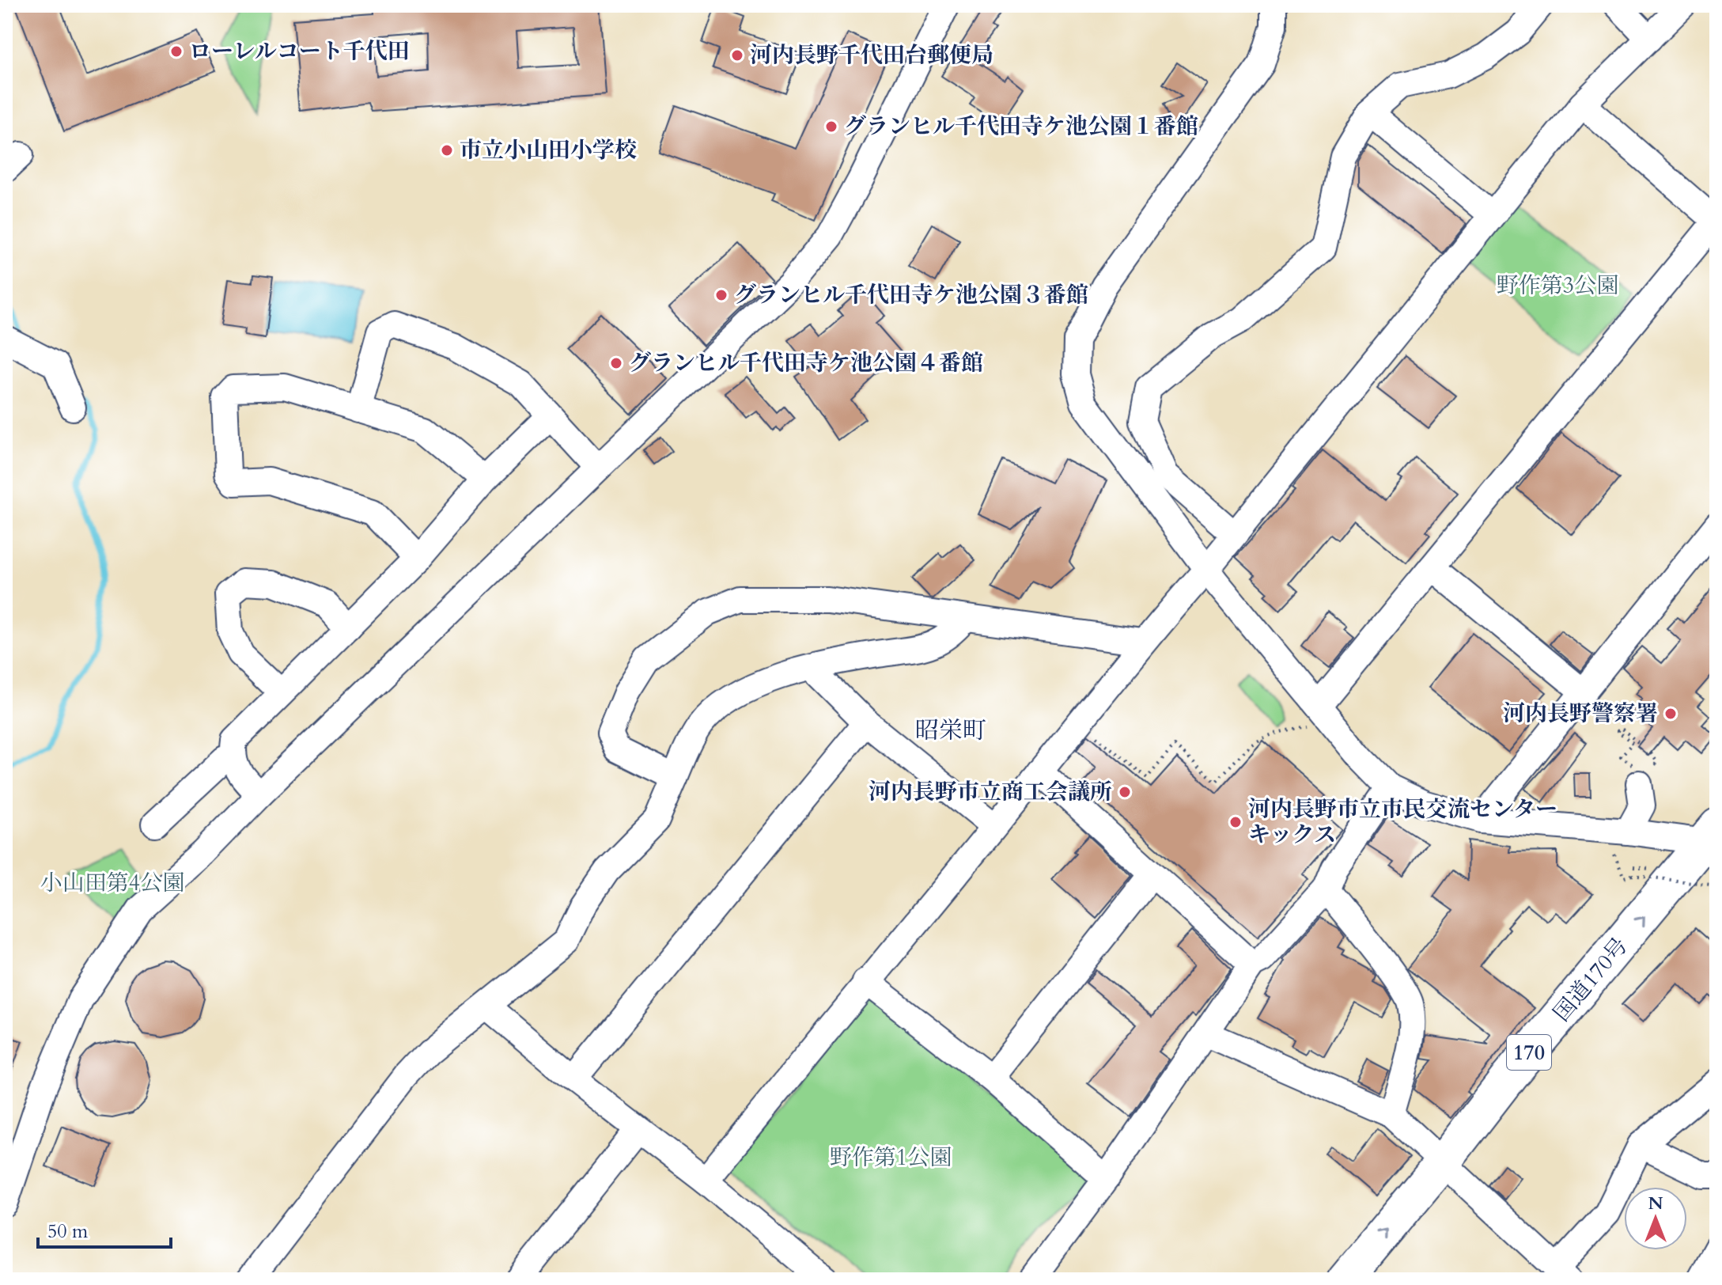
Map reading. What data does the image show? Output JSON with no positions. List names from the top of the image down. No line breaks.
{"streets":{"highway":["国道170号","170"]},"districts":["昭栄町"],"parks":["野作第3公園","小山田第4公園","野作第1公園"],"places":["ローレルコート千代田","河内長野千代田台郵便局","グランヒル千代田寺ケ池公園１番館","市立小山田小学校","グランヒル千代田寺ケ池公園３番館","グランヒル千代田寺ケ池公園４番館","河内長野警察署","河内長野市立商工会議所","河内長野市立市民交流センター キックス"],"scale_bar":"50 m","north":"top"}
